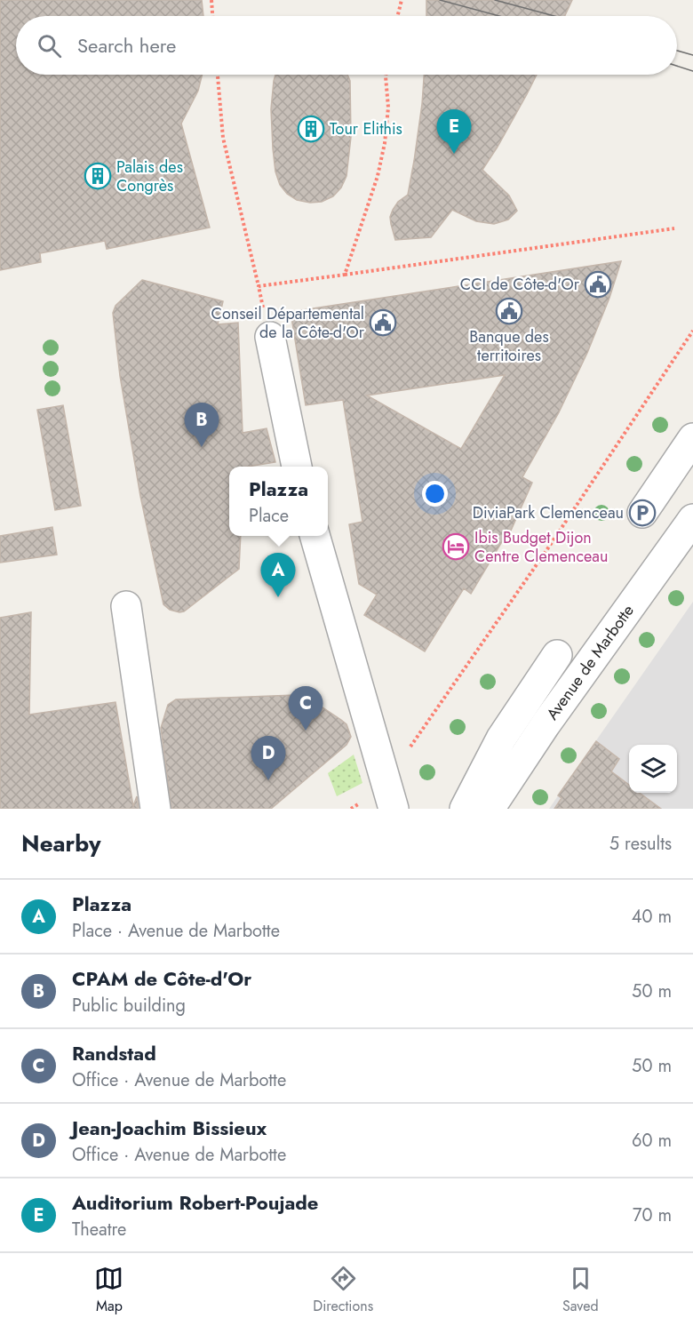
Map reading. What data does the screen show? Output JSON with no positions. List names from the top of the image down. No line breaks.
{"streets":{"street":["Avenue de Marbotte"]},"places":{"building":["Tour Elithis","Palais des Congrès"],"public building":["CCI de Côte-d'Or","Banque des territoires","Conseil Départemental de la Côte-d'Or"],"parking":["DiviaPark Clemenceau"],"hotel":["Ibis Budget Dijon Centre Clemenceau"]},"page":{"search":"Search here","pins":["E","B","A","C","D"],"popup":["Plazza","Place"],"heading":["Nearby","5 results"],"list":[{"mark":"A","name":"Plazza","note":"Place · Avenue de Marbotte","value":"40 m"},{"mark":"B","name":"CPAM de Côte-d'Or","note":"Public building","value":"50 m"},{"mark":"C","name":"Randstad","note":"Office · Avenue de Marbotte","value":"50 m"},{"mark":"D","name":"Jean-Joachim Bissieux","note":"Office · Avenue de Marbotte","value":"60 m"},{"mark":"E","name":"Auditorium Robert-Poujade","note":"Theatre","value":"70 m"}],"nav":["Map","Directions","Saved"]}}
